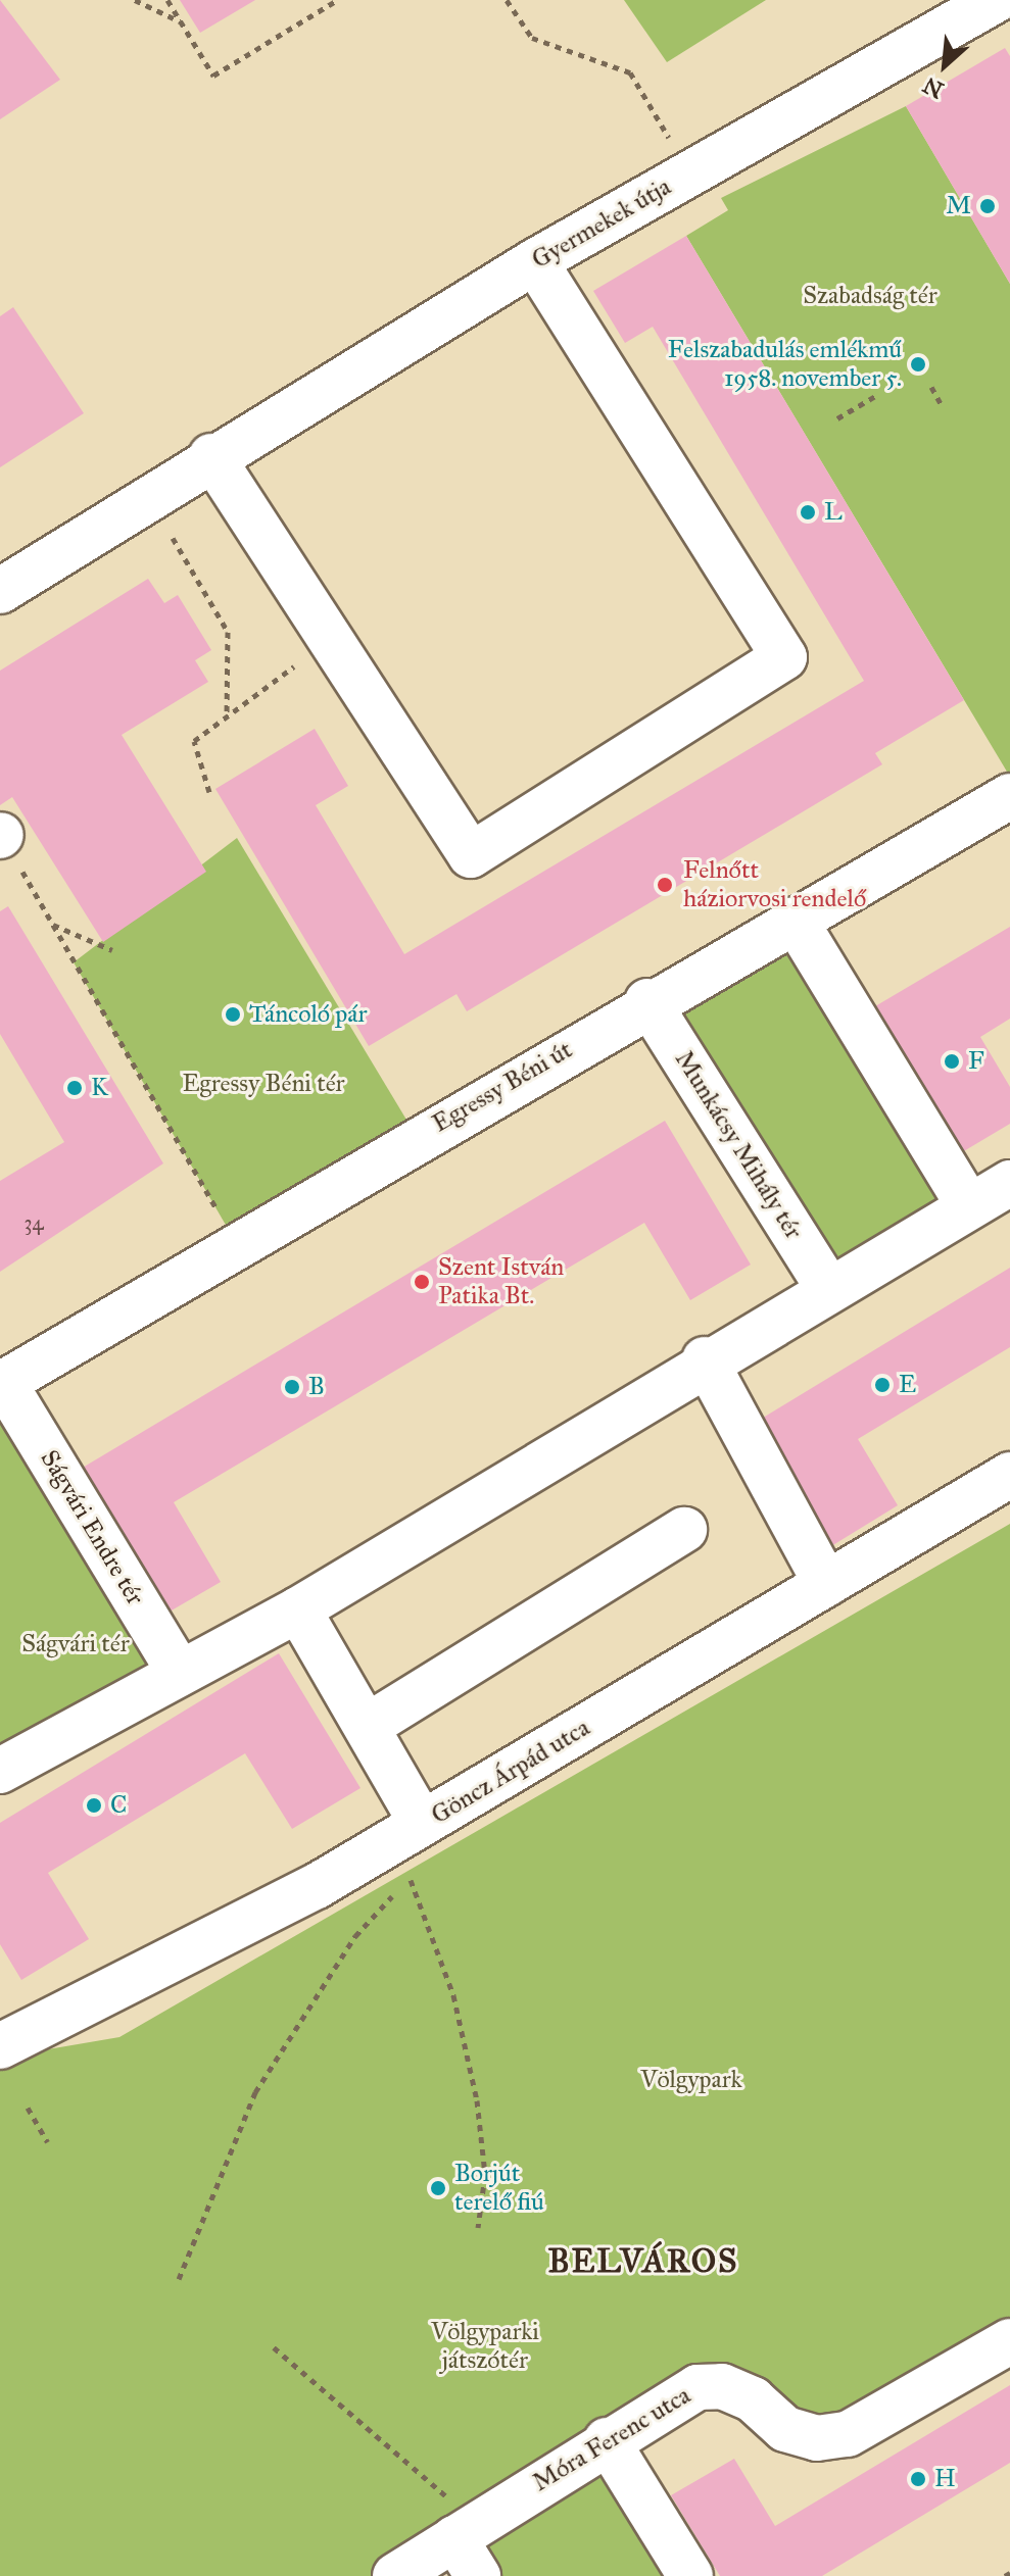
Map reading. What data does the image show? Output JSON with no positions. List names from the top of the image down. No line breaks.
{"streets":{"street":["Gyermekek útja","Egressy Béni út","Munkácsy Mihály tér","Ságvári Endre tér","Göncz Árpád utca","Móra Ferenc utca"]},"crossings":[["Egressy Béni út","Munkácsy Mihály tér"],["Egressy Béni út","Ságvári Endre tér"]],"districts":["BELVÁROS"],"parks":["Szabadság tér","Egressy Béni tér","Ságvári tér","Völgypark","Völgyparki játszótér"],"places":["M","Felszabadulás emlékmű 1958. november 5.","L","Felnőtt háziorvosi rendelő","Táncoló pár","F","K","Szent István Patika Bt.","E","B","C","Borjút terelő fiú","H"],"house_numbers":["34"],"north":"bottom left"}
